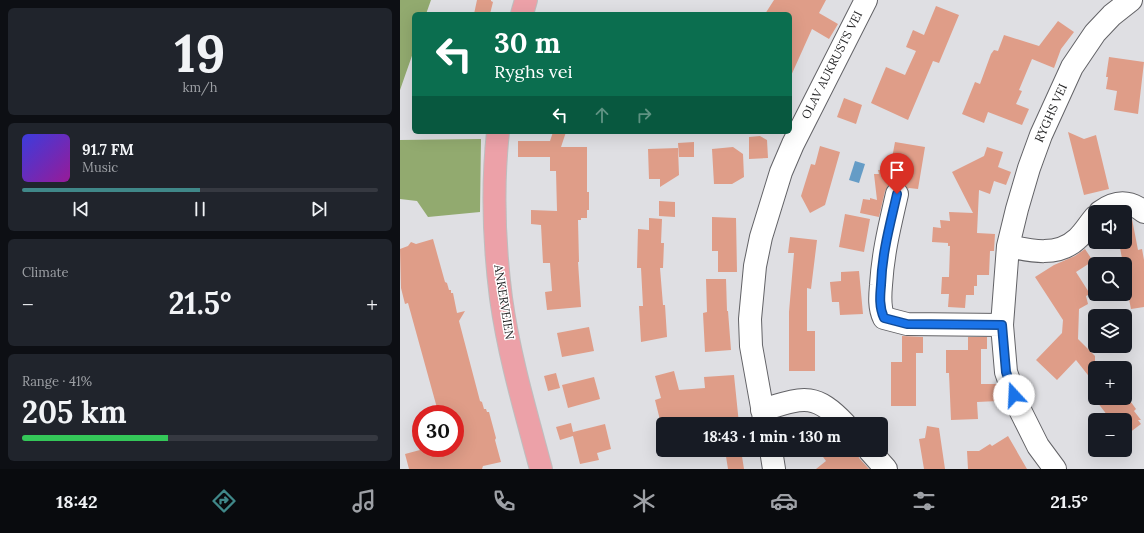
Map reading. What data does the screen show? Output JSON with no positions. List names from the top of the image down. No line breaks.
{"streets":{"main road":["ANKERVEIEN"],"street":["OLAV AUKRUSTS VEI","RYGHS VEI"]},"page":{"tile":[["19","km/h"],"Climate",["Range · 41%","205 km"]],"turn":["30 m","Ryghs vei"],"song":["91.7 FM","Music"],"map_buttons":["+","−"],"heat":["−","21.5°","+"],"limit":"30","trip":"18:43 · 1 min · 130 m","tabs":["18:42","21.5°"]}}
